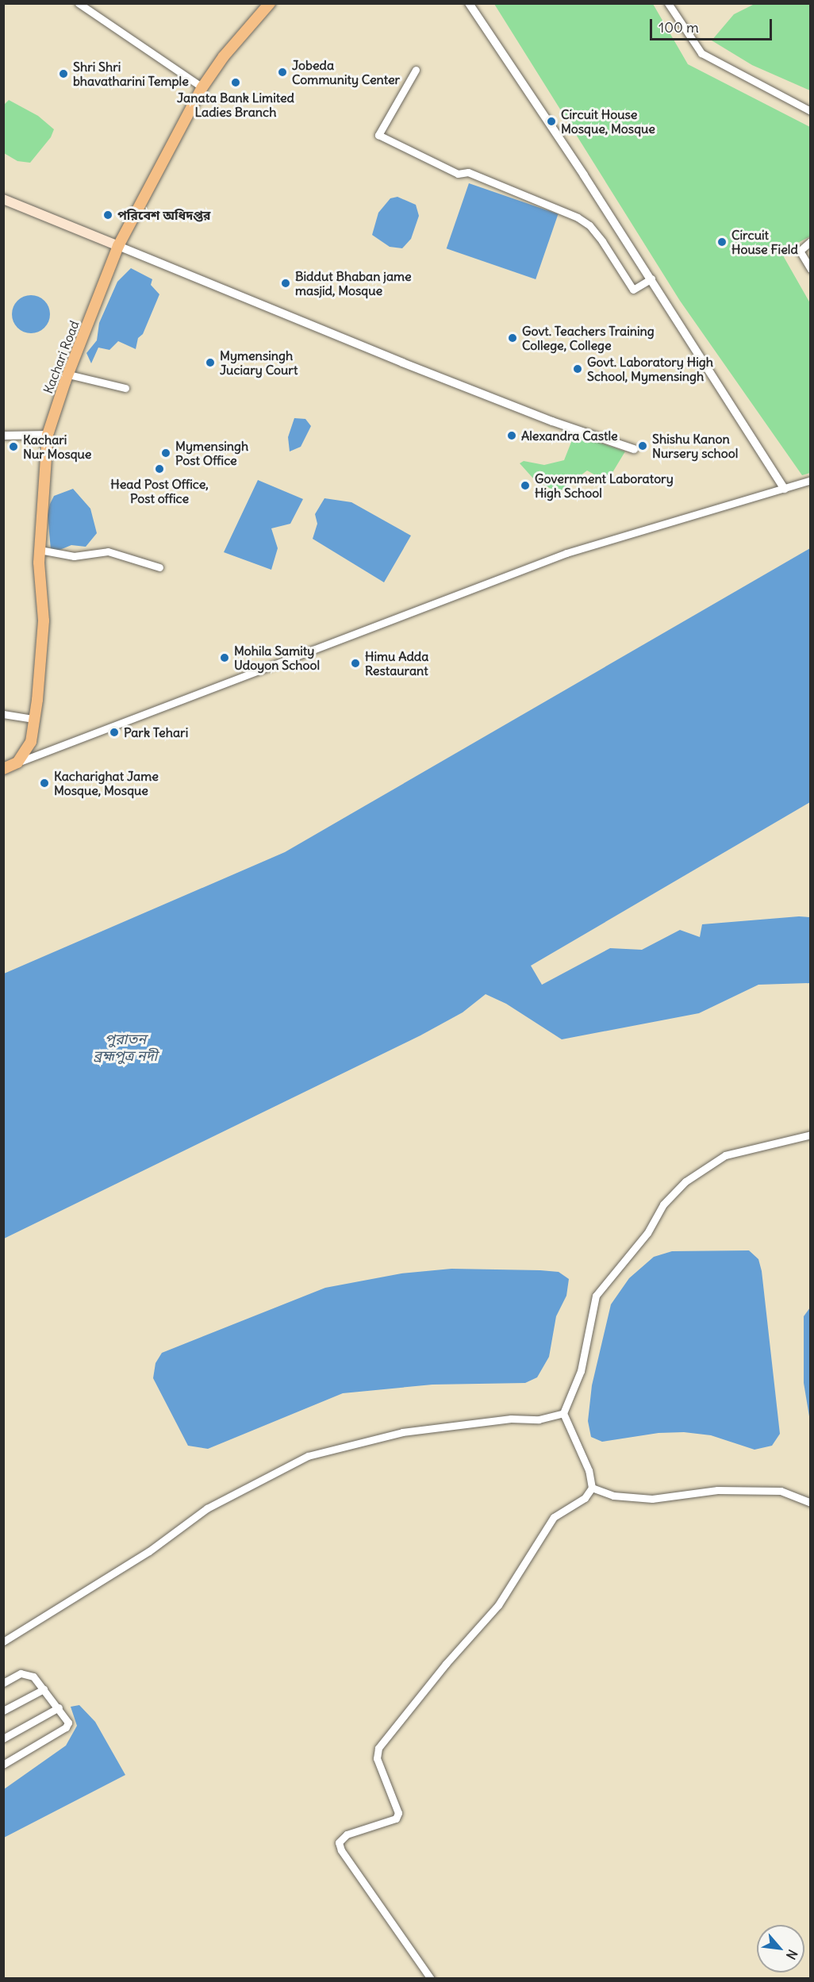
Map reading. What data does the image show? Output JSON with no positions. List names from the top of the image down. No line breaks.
{"streets":{"main road":["Kachari Road"]},"water":["পুরাতন ব্রহ্মপুত্র নদী"],"places":["Jobeda Community Center","Shri Shri bhavatharini Temple","Janata Bank Limited Ladies Branch","Circuit House Mosque, Mosque","পরিবেশ অধিদপ্তর","Circuit House Field","Biddut Bhaban jame masjid, Mosque","Govt. Teachers Training College, College","Mymensingh Juciary Court","Govt. Laboratory High School, Mymensingh","Alexandra Castle","Shishu Kanon Nursery school","Kachari Nur Mosque","Mymensingh Post Office","Head Post Office, Post office","Government Laboratory High School","Mohila Samity Udoyon School","Himu Adda Restaurant","Park Tehari","Kacharighat Jame Mosque, Mosque"],"scale_bar":"100 m","north":"bottom right"}
